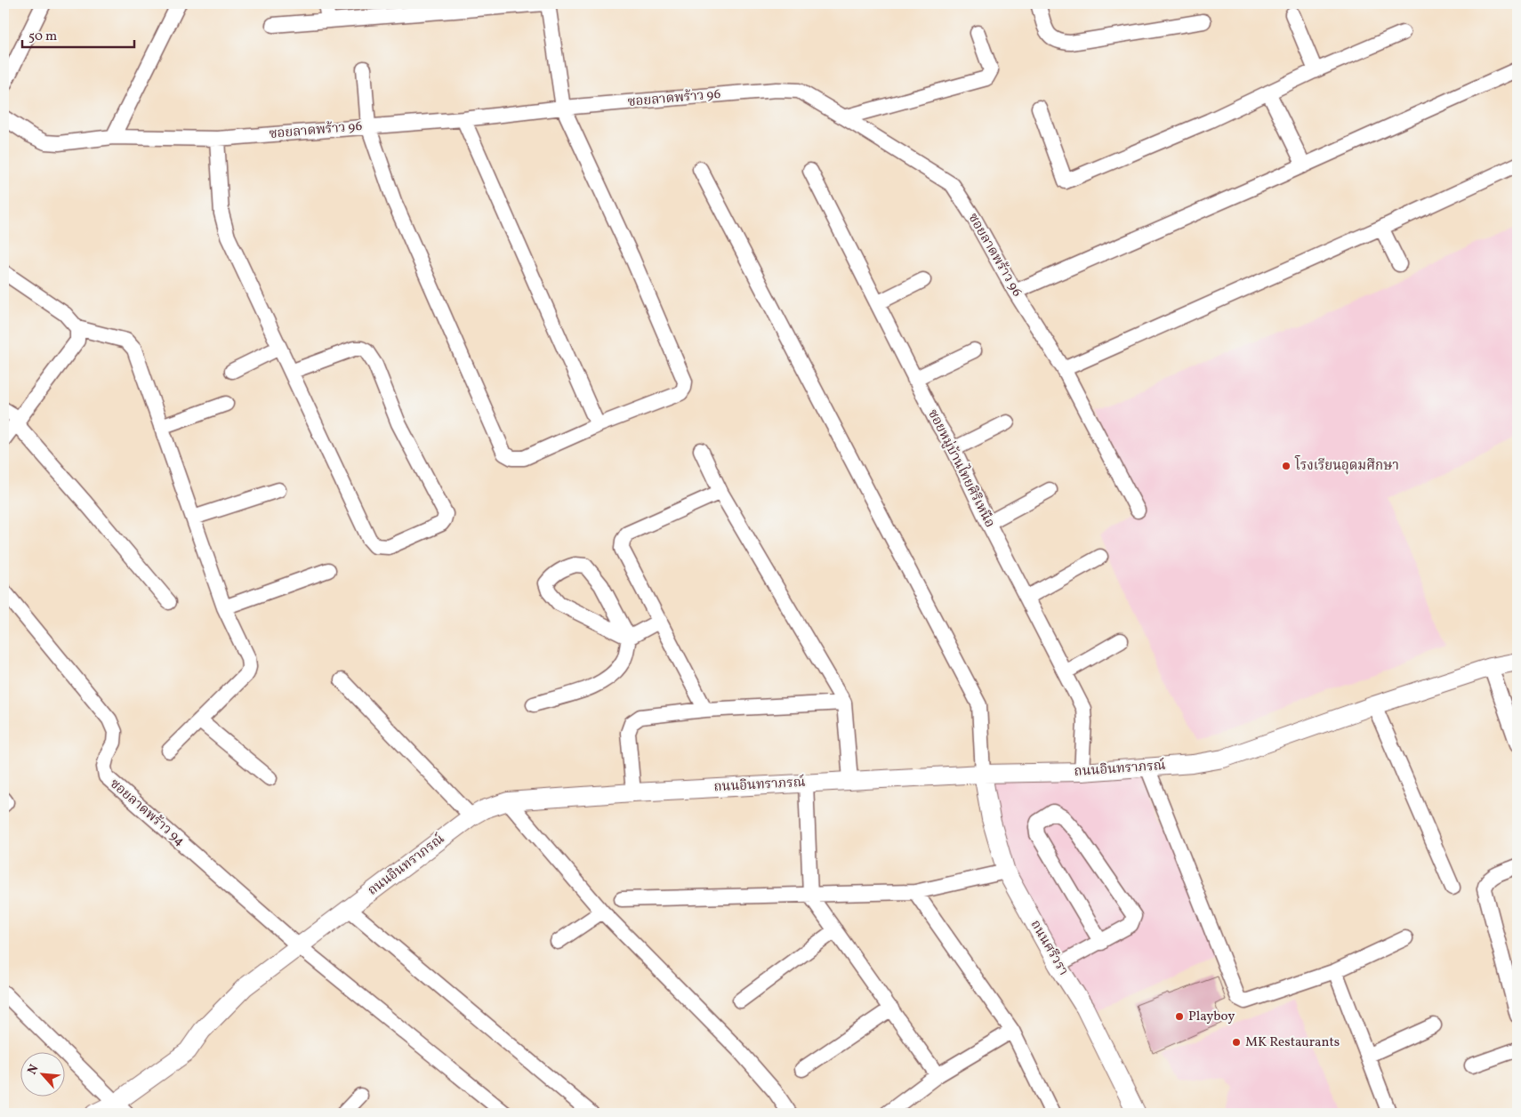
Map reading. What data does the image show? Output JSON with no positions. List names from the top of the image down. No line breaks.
{"streets":{"street":["ซอยลาดพร้าว 96","ซอยหมู่บ้านไทยศิริเหนือ","ถนนอินทราภรณ์","ซอยลาดพร้าว 94","ถนนศรีวรา"]},"crossings":[["ซอยหมู่บ้านไทยศิริเหนือ","ถนนอินทราภรณ์"],["ถนนอินทราภรณ์","ซอยลาดพร้าว 94"],["ถนนอินทราภรณ์","ถนนศรีวรา"]],"places":["โรงเรียนอุดมศึกษา","Playboy","MK Restaurants"],"scale_bar":"50 m","north":"top left"}
